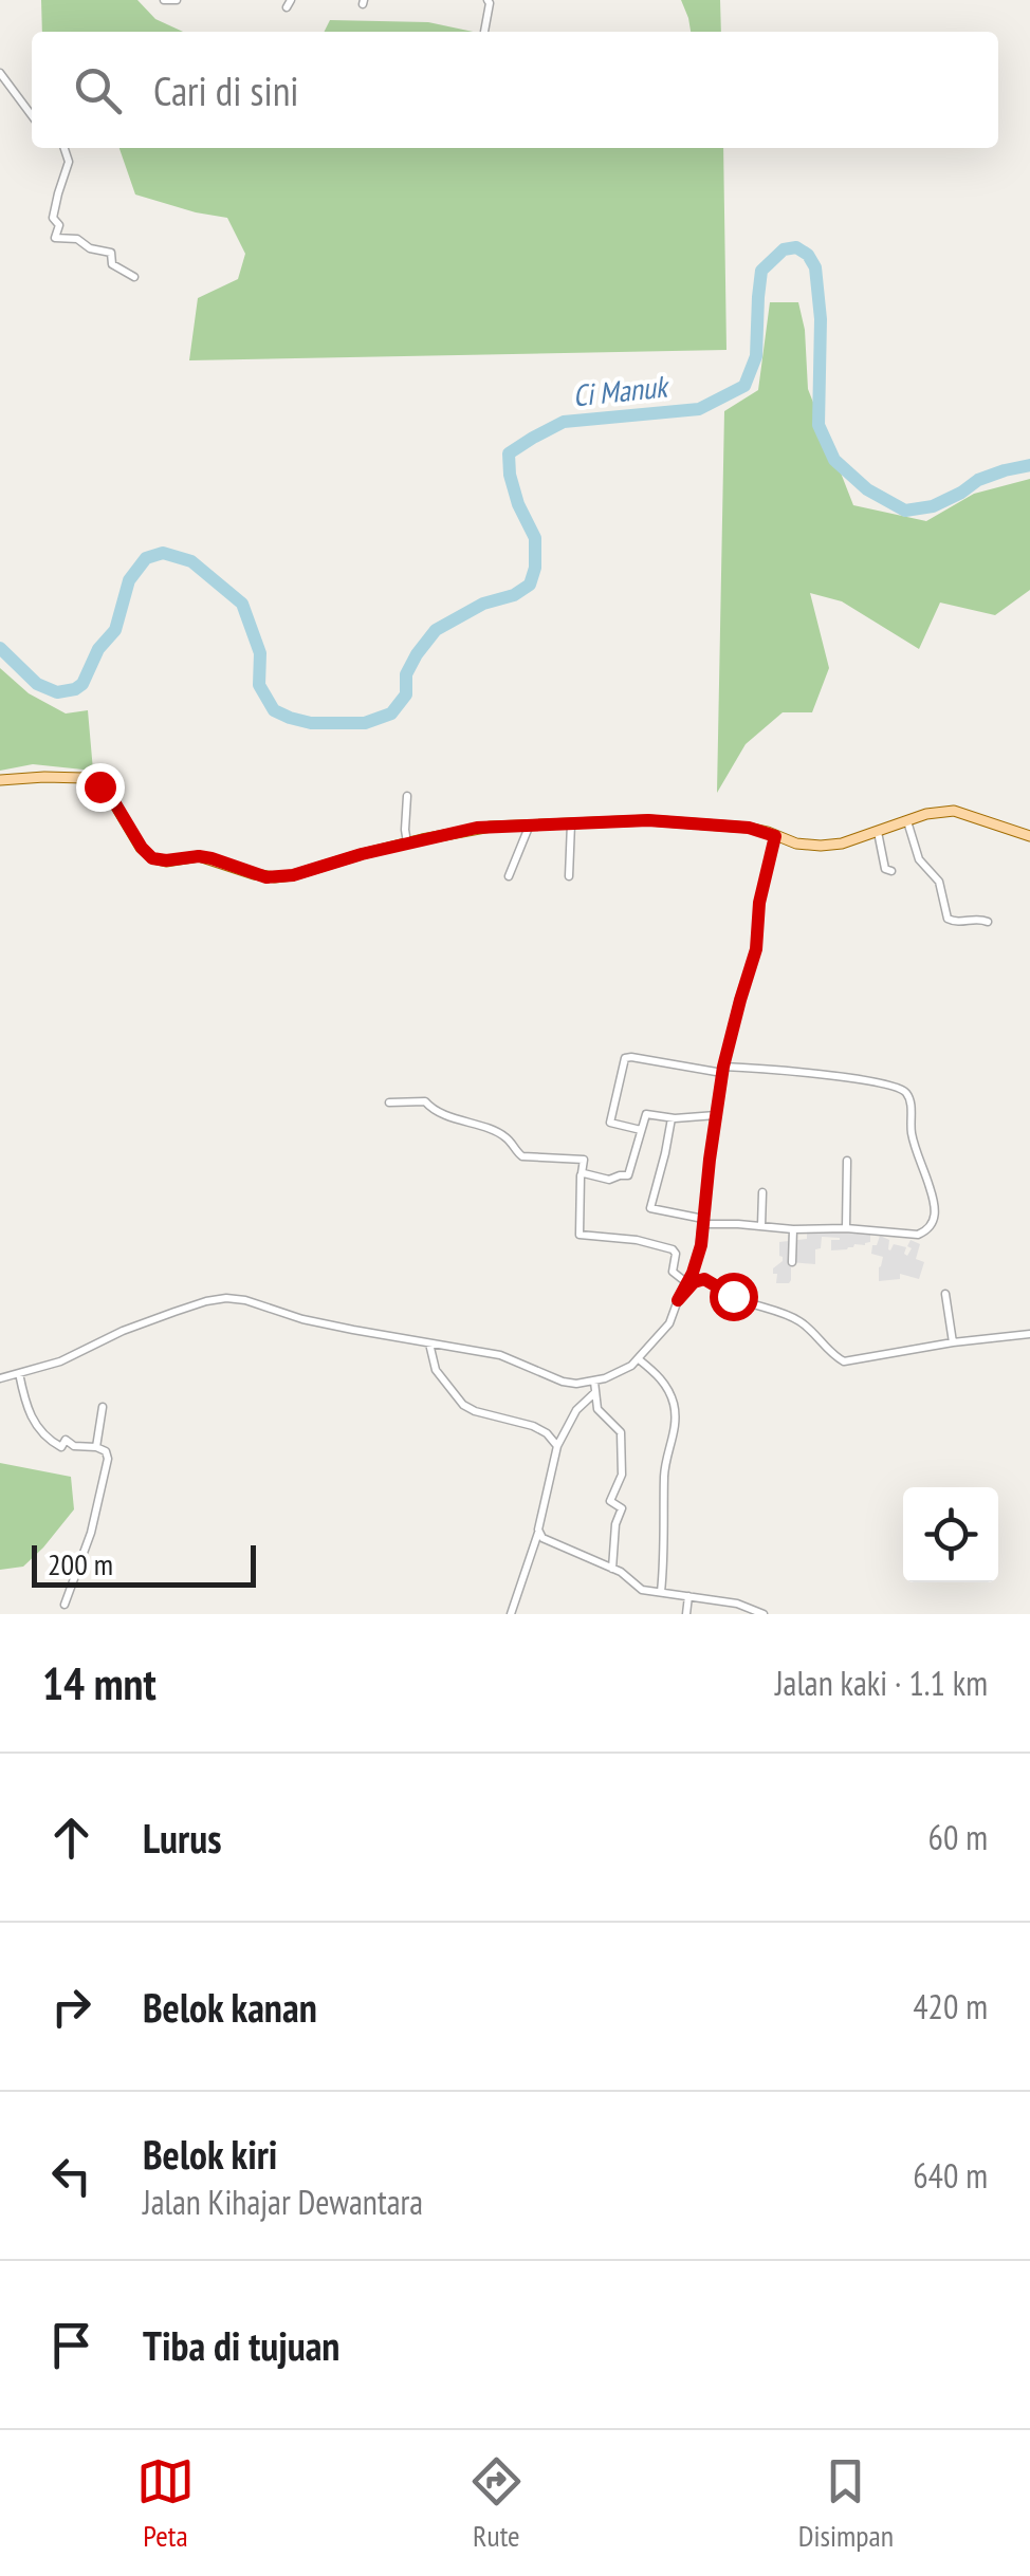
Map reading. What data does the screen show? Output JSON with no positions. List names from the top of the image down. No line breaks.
{"water":["Ci Manuk"],"scale_bar":"200 m","page":{"search":"Cari di sini","scale":"200 m","heading":["14 mnt","Jalan kaki · 1.1 km"],"list":[["Lurus","60 m"],["Belok kanan","420 m"],["Belok kiri","Jalan Kihajar Dewantara","640 m"],"Tiba di tujuan"],"nav":["Peta","Rute","Disimpan"]}}
